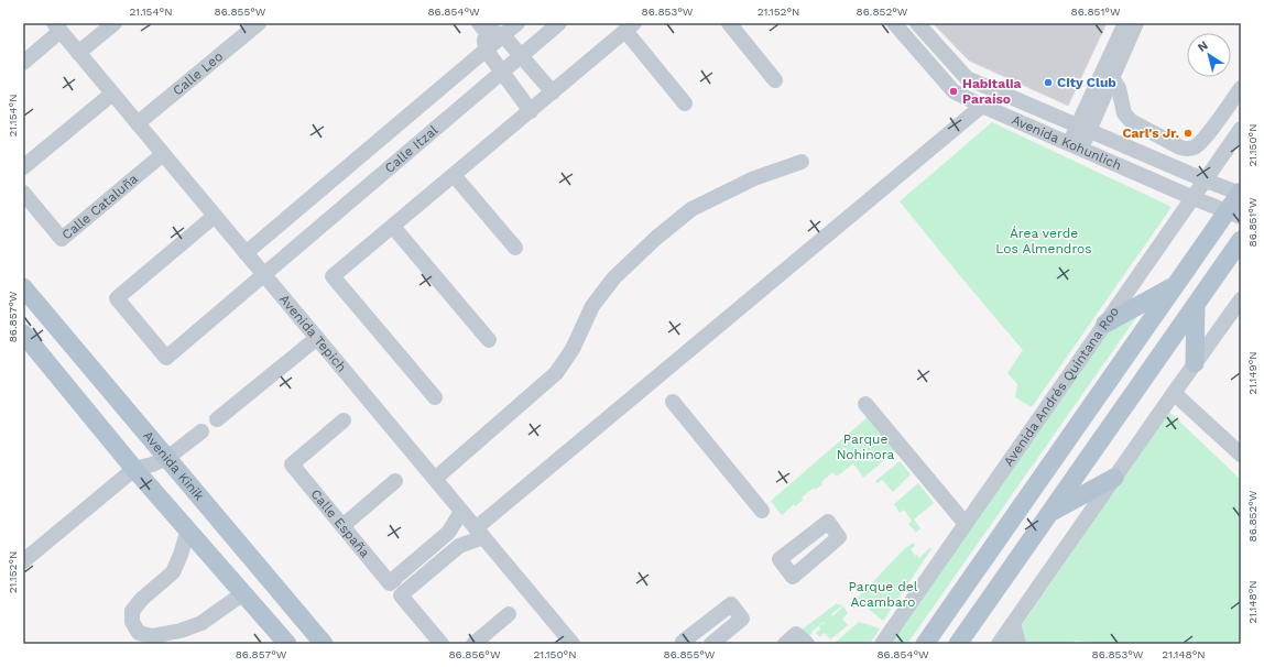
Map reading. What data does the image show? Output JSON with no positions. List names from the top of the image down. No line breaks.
{"streets":{"main road":["Avenida Kinik"],"street":["Calle Leo","Avenida Kohunlich","Calle Itzal","Calle Cataluña","Avenida Tepich","Avenida Andrés Quintana Roo","Calle España"]},"crossings":[["Calle Leo","Avenida Tepich"],["Avenida Kohunlich","Avenida Andrés Quintana Roo"],["Calle Itzal","Avenida Tepich"],["Calle Cataluña","Avenida Tepich"]],"parks":["Área verde Los Almendros","Parque Nohinora","Parque del Acambaro"],"places":["City Club","Habitalia Paraíso","Carl's Jr."],"north":"top left","coordinates":["21.154°N","86.855°W","86.854°W","86.853°W","21.152°N","86.852°W","86.851°W","21.150°N","86.857°W","21.149°N","21.148°N","86.856°W"]}
